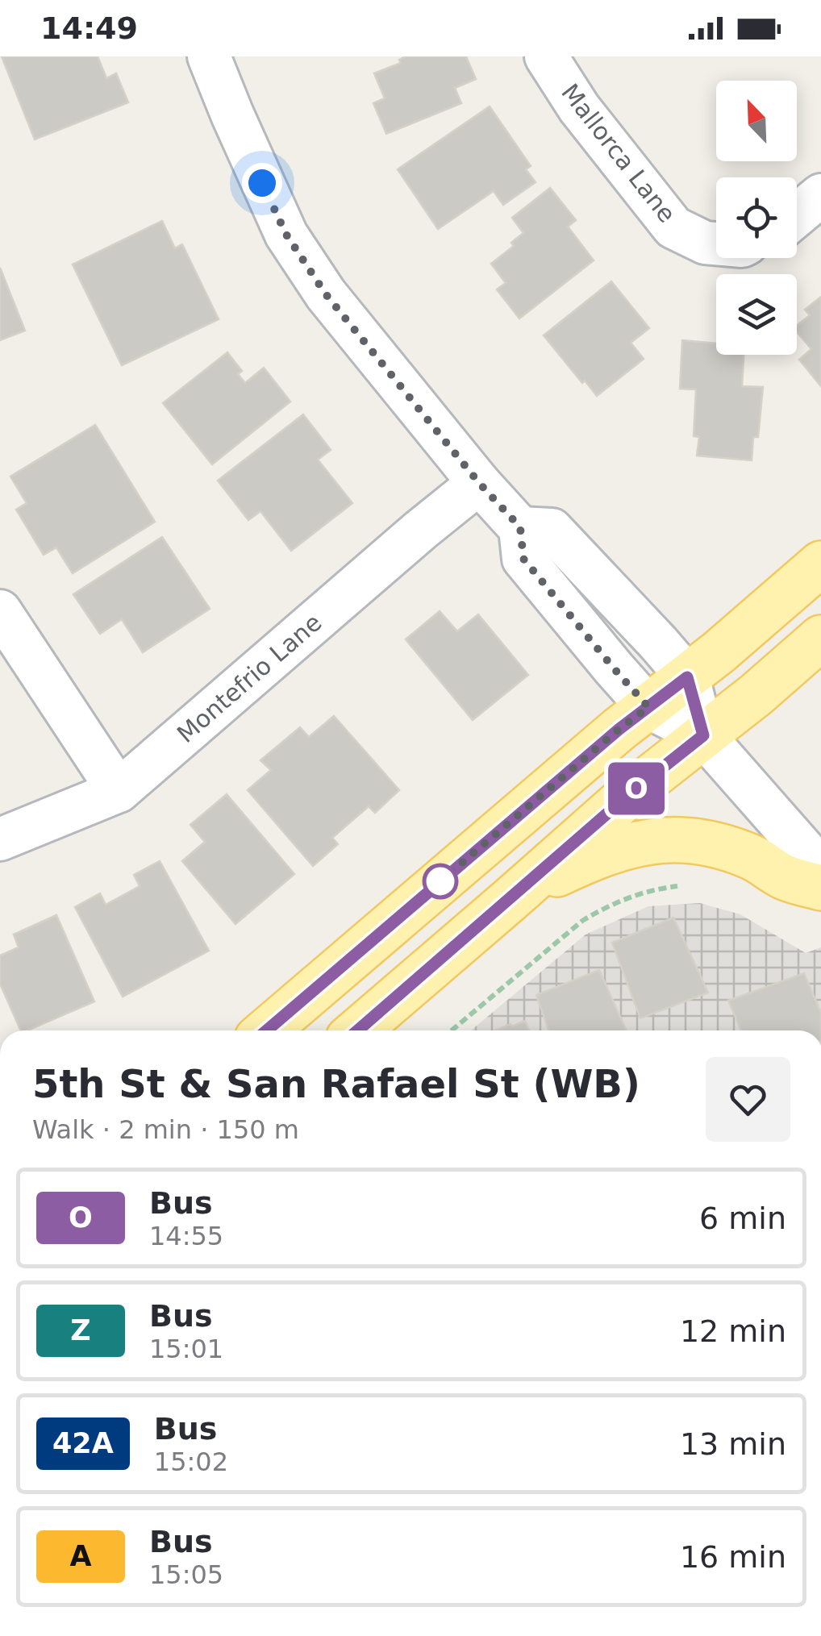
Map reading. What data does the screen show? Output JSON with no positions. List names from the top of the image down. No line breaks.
{"streets":{"street":["Mallorca Lane","Montefrio Lane"]},"lines":["bus line O"],"north":"top left","page":{"status":"14:49","on_map":"O","heading":["5th St & San Rafael St (WB)","Walk · 2 min · 150 m"],"list":[{"mark":"O","name":"Bus","note":"14:55","value":"6 min"},{"mark":"Z","name":"Bus","note":"15:01","value":"12 min"},{"mark":"42A","name":"Bus","note":"15:02","value":"13 min"},{"mark":"A","name":"Bus","note":"15:05","value":"16 min"}]}}
